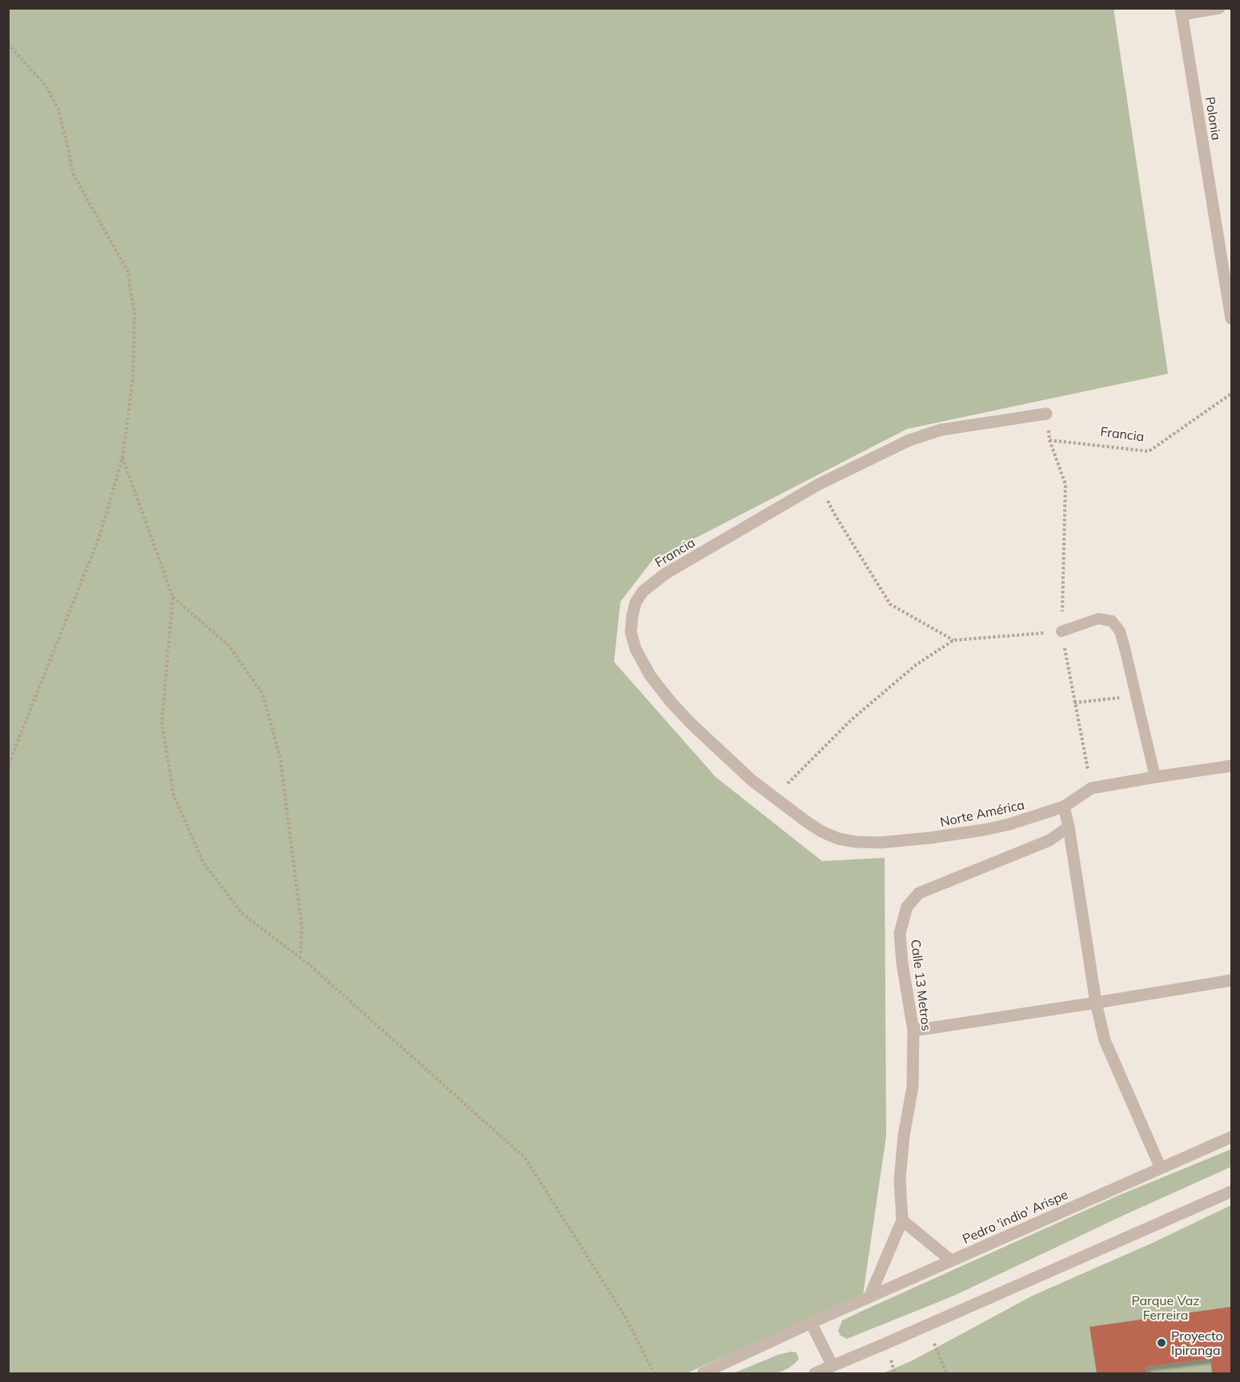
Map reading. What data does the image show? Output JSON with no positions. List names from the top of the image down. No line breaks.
{"streets":{"street":["Polonia","Francia","Norte América","Calle 13 Metros","Pedro 'indio' Arispe"]},"crossings":[["Francia","Norte América"],["Calle 13 Metros","Pedro 'indio' Arispe"]],"parks":["Parque Vaz Ferreira"],"places":["Proyecto Ipiranga"]}
